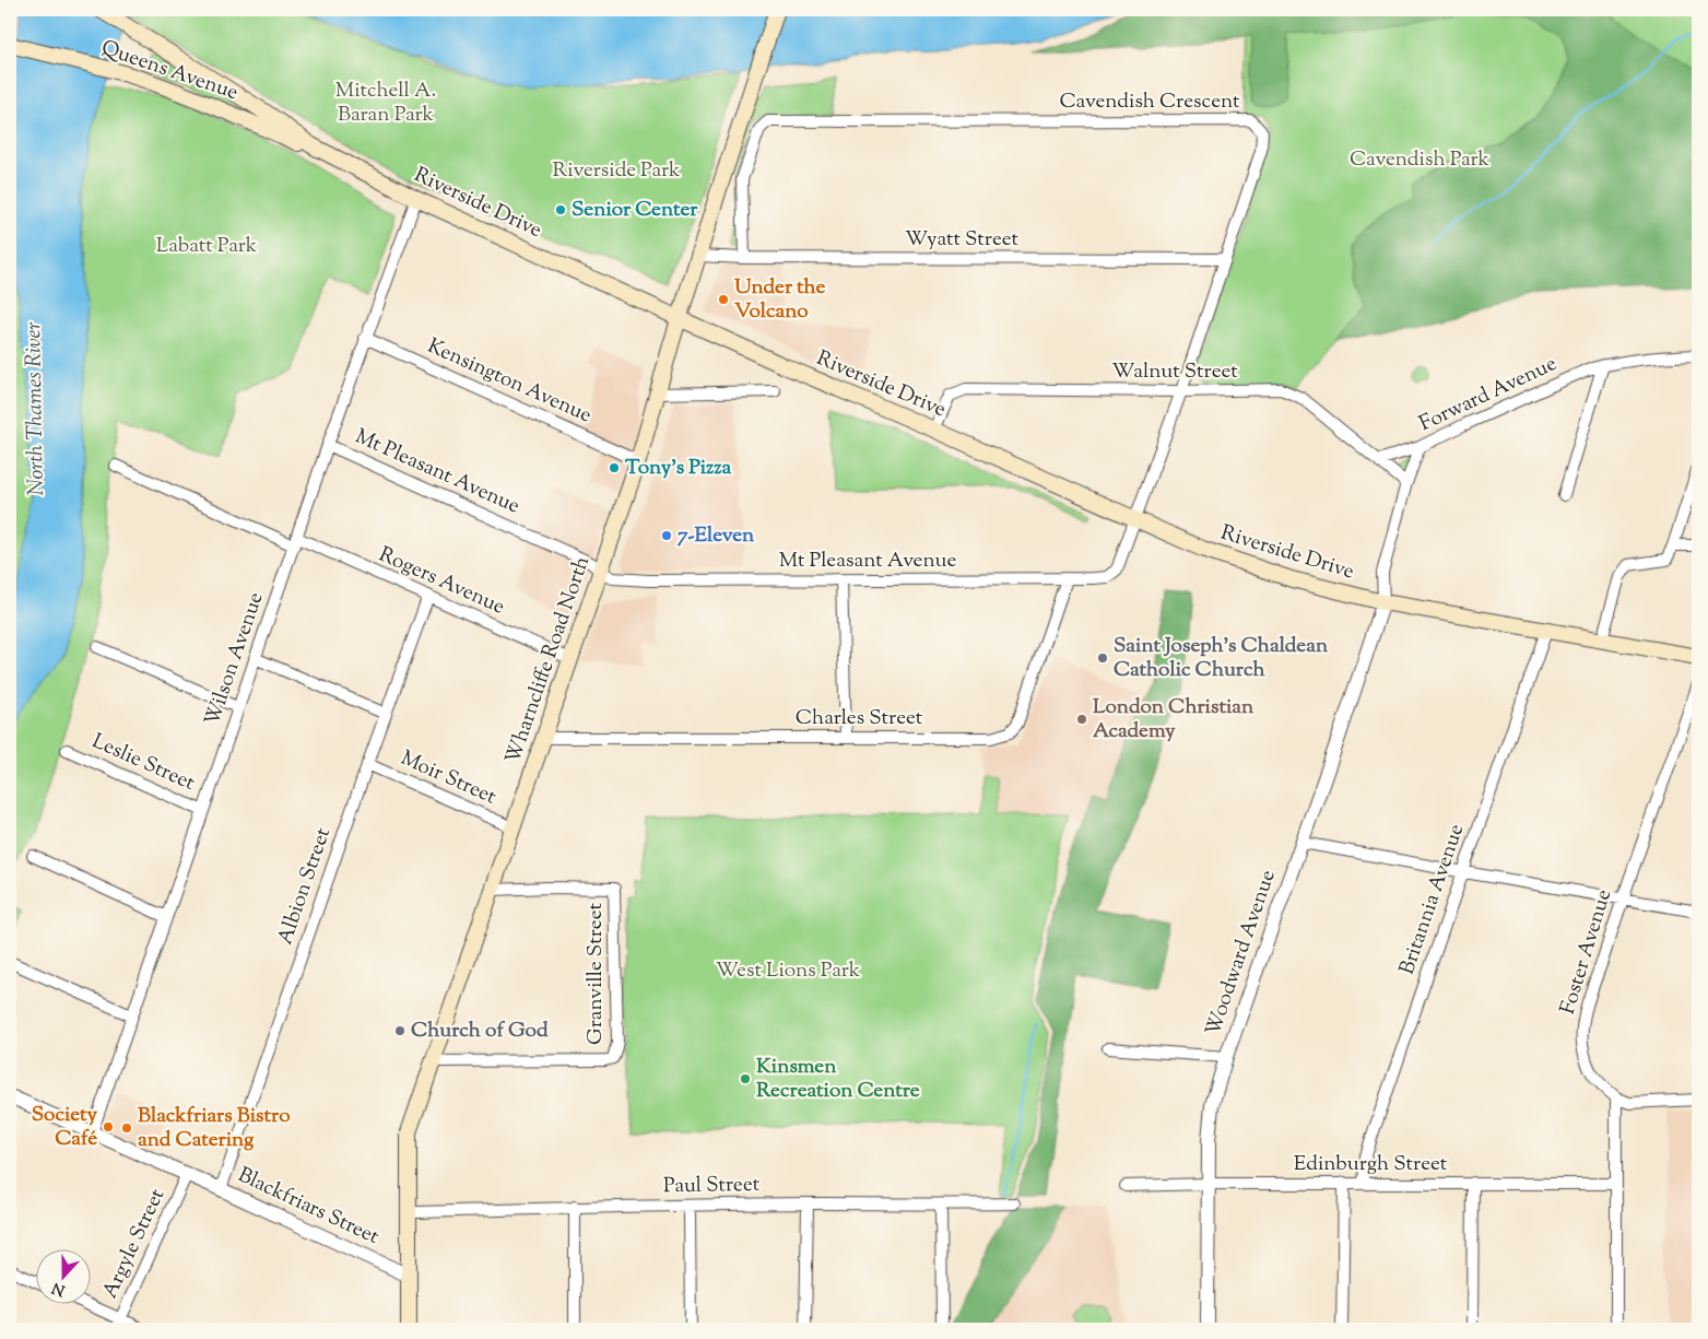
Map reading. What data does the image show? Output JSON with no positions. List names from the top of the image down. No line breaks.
{"streets":{"main road":["Queens Avenue","Riverside Drive","Wharncliffe Road North"],"street":["Cavendish Crescent","Wyatt Street","Walnut Street","Kensington Avenue","Forward Avenue","Mt Pleasant Avenue","Rogers Avenue","Wilson Avenue","Charles Street","Leslie Street","Moir Street","Albion Street","Britannia Avenue","Foster Avenue","Woodward Avenue","Granville Street","Edinburgh Street","Paul Street","Blackfriars Street","Argyle Street"]},"crossings":[["Queens Avenue","Riverside Drive"],["Cavendish Crescent","Riverside Drive"],["Cavendish Crescent","Wyatt Street"],["Cavendish Crescent","Walnut Street"],["Cavendish Crescent","Mt Pleasant Avenue"],["Riverside Drive","Walnut Street"],["Riverside Drive","Forward Avenue"],["Riverside Drive","Mt Pleasant Avenue"],["Riverside Drive","Wilson Avenue"],["Riverside Drive","Wharncliffe Road North"],["Riverside Drive","Britannia Avenue"],["Riverside Drive","Woodward Avenue"],["Wyatt Street","Wharncliffe Road North"],["Walnut Street","Forward Avenue"],["Kensington Avenue","Wilson Avenue"],["Kensington Avenue","Wharncliffe Road North"],["Forward Avenue","Woodward Avenue"],["Mt Pleasant Avenue","Wilson Avenue"],["Mt Pleasant Avenue","Wharncliffe Road North"],["Mt Pleasant Avenue","Charles Street"],["Rogers Avenue","Wilson Avenue"],["Rogers Avenue","Wharncliffe Road North"],["Rogers Avenue","Albion Street"],["Wilson Avenue","Leslie Street"],["Wilson Avenue","Blackfriars Street"],["Wharncliffe Road North","Charles Street"],["Wharncliffe Road North","Moir Street"],["Wharncliffe Road North","Granville Street"],["Wharncliffe Road North","Paul Street"],["Wharncliffe Road North","Blackfriars Street"],["Moir Street","Albion Street"],["Albion Street","Blackfriars Street"],["Britannia Avenue","Edinburgh Street"],["Woodward Avenue","Edinburgh Street"],["Blackfriars Street","Argyle Street"]],"water":["North Thames River"],"parks":["Mitchell A. Baran Park","Cavendish Park","Riverside Park","Labatt Park","West Lions Park"],"places":["Senior Center","Under the Volcano","Tony's Pizza","7-Eleven","Saint Joseph's Chaldean Catholic Church","London Christian Academy","Church of God","Kinsmen Recreation Centre","Society Café","Blackfriars Bistro and Catering"],"north":"bottom"}
